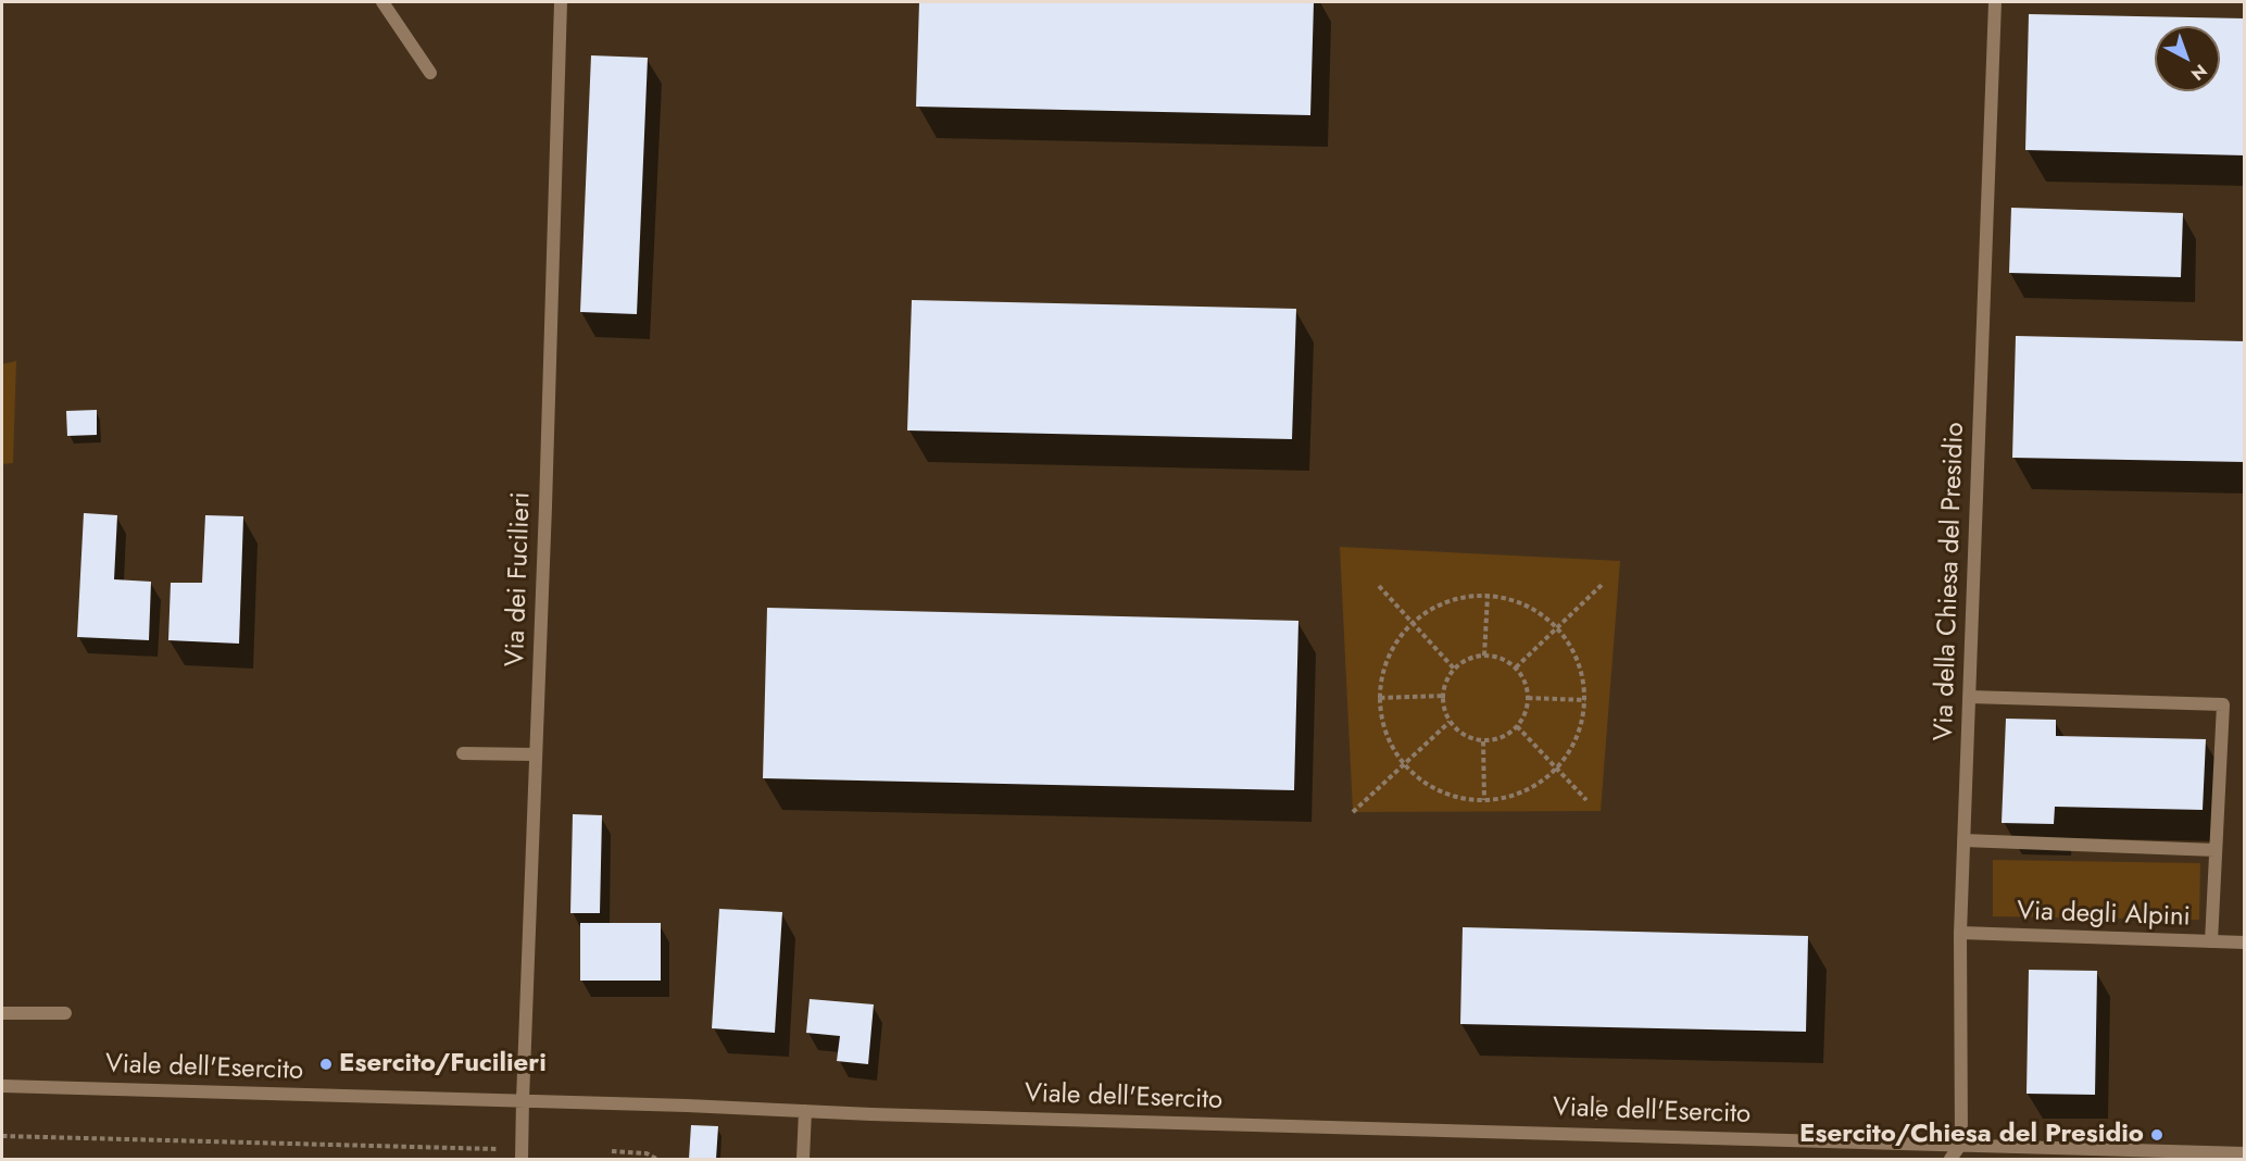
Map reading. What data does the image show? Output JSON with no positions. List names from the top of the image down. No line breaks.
{"streets":{"street":["Via dei Fucilieri","Via della Chiesa del Presidio","Via degli Alpini","Viale dell'Esercito"]},"crossings":[["Via dei Fucilieri","Viale dell'Esercito"],["Via della Chiesa del Presidio","Via degli Alpini"],["Via della Chiesa del Presidio","Viale dell'Esercito"]],"places":["Esercito/Fucilieri","Esercito/Chiesa del Presidio"],"north":"bottom right"}
